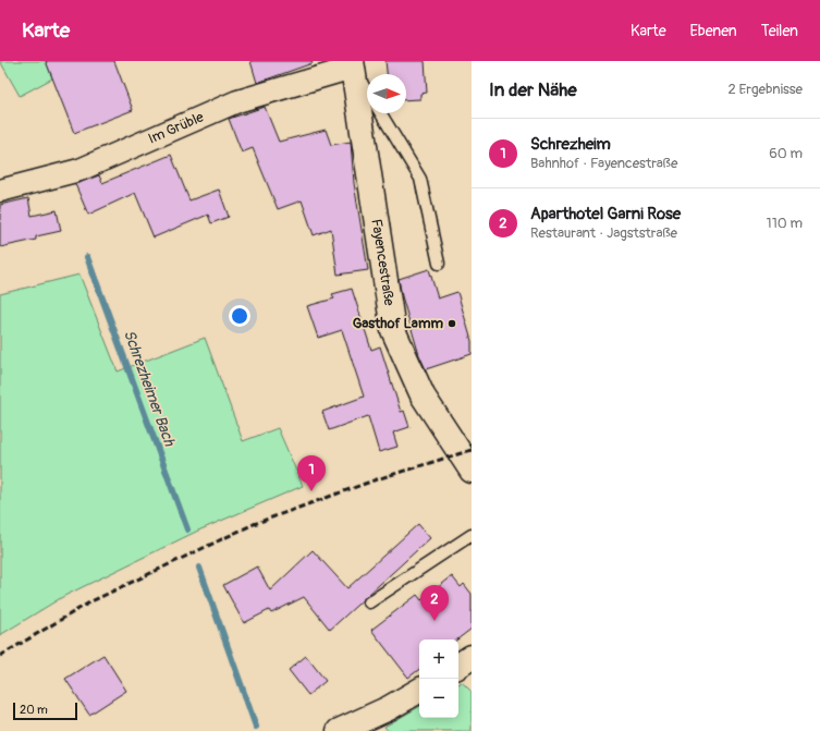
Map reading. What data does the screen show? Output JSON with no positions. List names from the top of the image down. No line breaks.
{"streets":{"street":["Im Grüble","Fayencestraße"]},"crossings":[["Im Grüble","Fayencestraße"]],"water":["Schrezheimer Bach"],"places":["Gasthof Lamm"],"scale_bar":"20 m","north":"right","page":{"header":"Karte","nav":["Karte","Ebenen","Teilen"],"heading":["In der Nähe","2 Ergebnisse"],"list":[{"mark":"1","name":"Schrezheim","note":"Bahnhof · Fayencestraße","value":"60 m"},{"mark":"2","name":"Aparthotel Garni Rose","note":"Restaurant · Jagststraße","value":"110 m"}],"pins":["1","2"],"map_buttons":["+","−"],"scale":"20 m"}}
